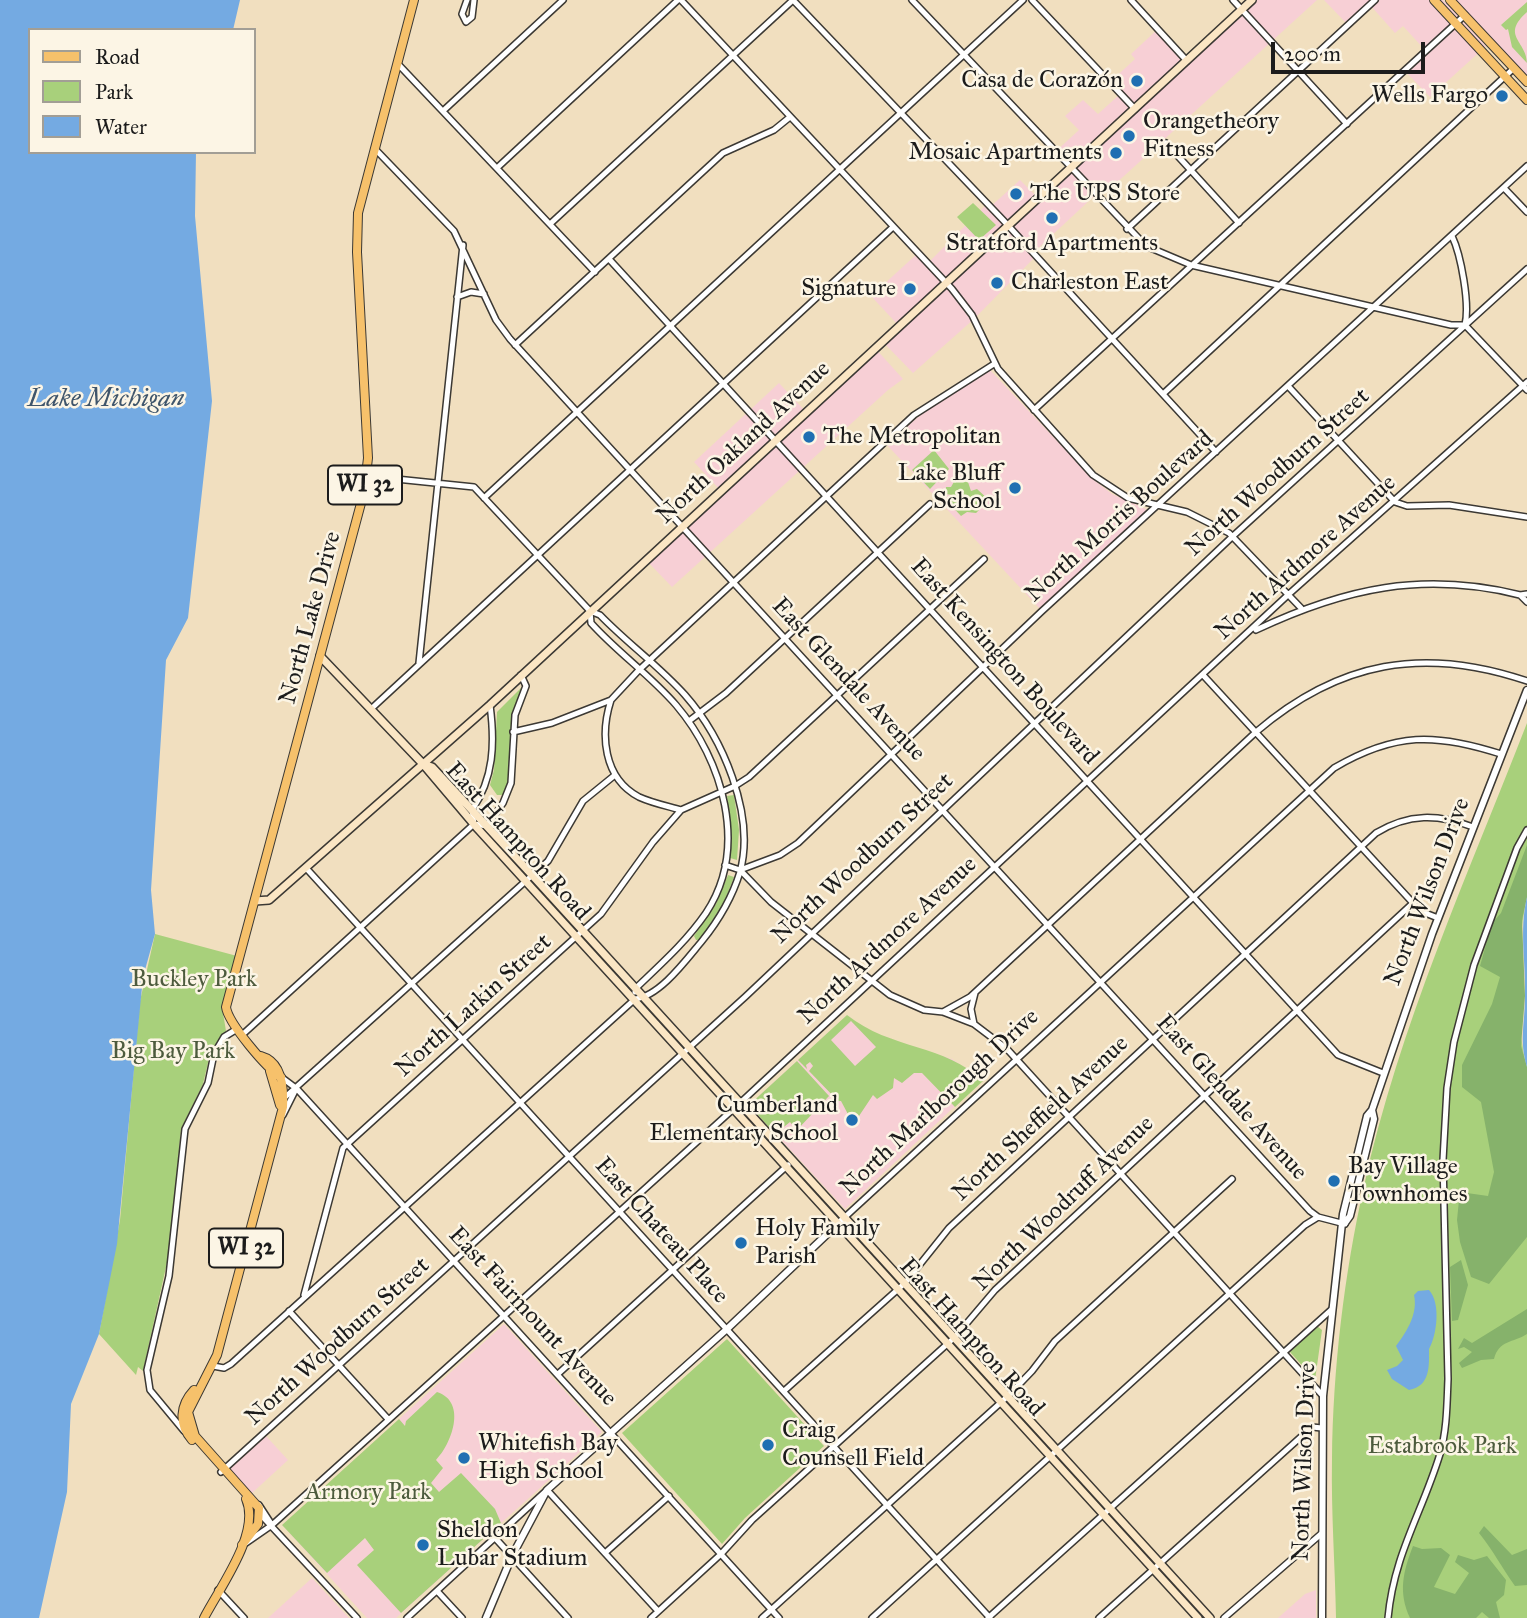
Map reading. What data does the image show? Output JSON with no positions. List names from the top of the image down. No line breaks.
{"streets":{"main road":["North Oakland Avenue","WI 32","North Lake Drive","East Hampton Road"],"street":["North Woodburn Street","North Morris Boulevard","North Ardmore Avenue","East Kensington Boulevard","East Glendale Avenue","North Wilson Drive","North Larkin Street","North Marlborough Drive","North Sheffield Avenue","North Woodruff Avenue","East Chateau Place","East Fairmount Avenue"]},"crossings":[["North Oakland Avenue","North Lake Drive"],["North Oakland Avenue","East Kensington Boulevard"],["North Oakland Avenue","East Glendale Avenue"],["North Oakland Avenue","East Hampton Road"],["North Oakland Avenue","East Chateau Place"],["North Woodburn Street","East Kensington Boulevard"],["North Woodburn Street","East Glendale Avenue"],["North Woodburn Street","East Hampton Road"],["North Woodburn Street","East Chateau Place"],["North Woodburn Street","East Fairmount Avenue"],["WI 32","North Lake Drive"],["WI 32","East Fairmount Avenue"],["North Morris Boulevard","East Kensington Boulevard"],["North Morris Boulevard","East Glendale Avenue"],["North Ardmore Avenue","East Kensington Boulevard"],["North Ardmore Avenue","East Glendale Avenue"],["North Ardmore Avenue","East Hampton Road"],["North Ardmore Avenue","East Chateau Place"],["North Ardmore Avenue","East Fairmount Avenue"],["North Lake Drive","East Glendale Avenue"],["East Kensington Boulevard","North Wilson Drive"],["East Kensington Boulevard","North Larkin Street"],["East Kensington Boulevard","North Marlborough Drive"],["East Kensington Boulevard","North Sheffield Avenue"],["East Kensington Boulevard","North Woodruff Avenue"],["East Glendale Avenue","North Larkin Street"],["East Glendale Avenue","North Marlborough Drive"],["East Glendale Avenue","North Sheffield Avenue"],["East Glendale Avenue","North Woodruff Avenue"],["East Hampton Road","North Larkin Street"],["East Hampton Road","North Marlborough Drive"],["East Hampton Road","North Sheffield Avenue"],["East Hampton Road","North Woodruff Avenue"],["North Wilson Drive","North Marlborough Drive"],["North Wilson Drive","North Sheffield Avenue"],["North Larkin Street","East Chateau Place"],["North Larkin Street","East Fairmount Avenue"],["North Marlborough Drive","East Chateau Place"],["North Marlborough Drive","East Fairmount Avenue"],["North Sheffield Avenue","East Chateau Place"],["North Woodruff Avenue","East Chateau Place"],["North Woodruff Avenue","East Fairmount Avenue"]],"water":["Lake Michigan"],"parks":["Buckley Park","Big Bay Park","Estabrook Park","Armory Park"],"places":["Casa de Corazón","Wells Fargo","Orangetheory Fitness","Mosaic Apartments","The UPS Store","Stratford Apartments","Charleston East","Signature","The Metropolitan","Lake Bluff School","Cumberland Elementary School","Bay Village Townhomes","Holy Family Parish","Craig Counsell Field","Whitefish Bay High School","Sheldon Lubar Stadium"],"legend":["Road","Park","Water"],"scale_bar":"200 m"}
